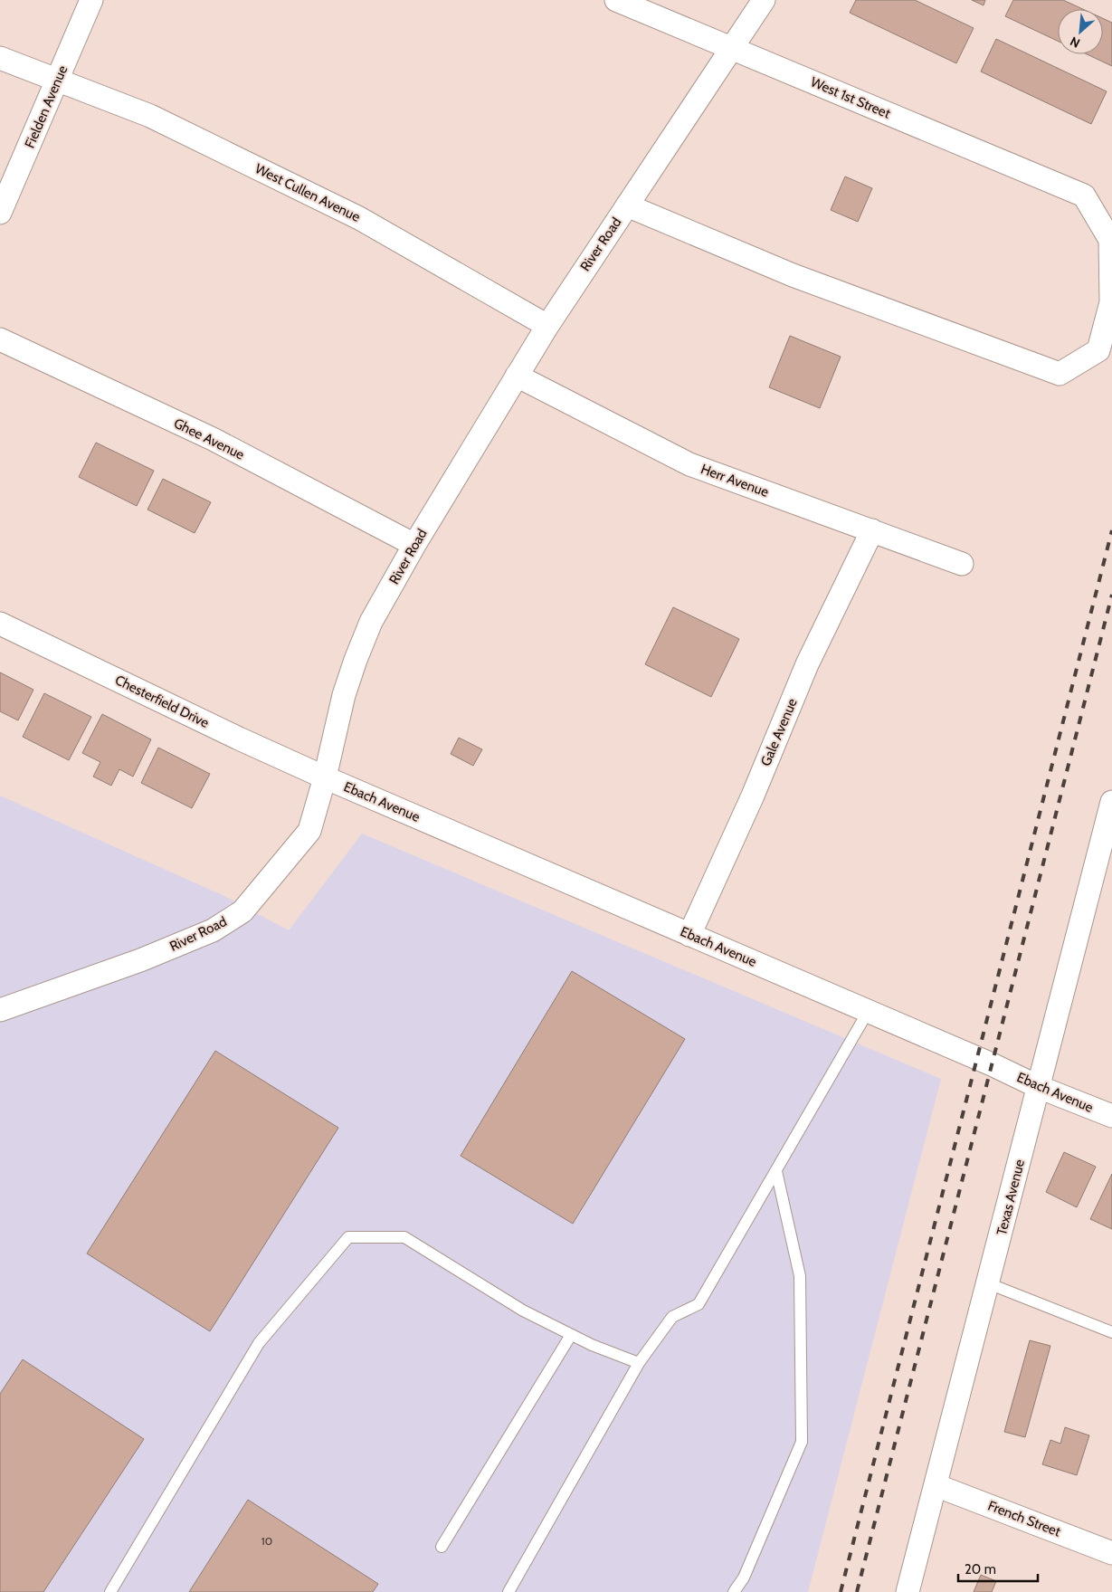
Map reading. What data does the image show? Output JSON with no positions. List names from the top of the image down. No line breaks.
{"streets":{"street":["West 1st Street","Fielden Avenue","West Cullen Avenue","River Road","Ghee Avenue","Herr Avenue","Chesterfield Drive","Gale Avenue","Ebach Avenue","Texas Avenue","French Street"]},"crossings":[["West 1st Street","River Road"],["Fielden Avenue","West Cullen Avenue"],["West Cullen Avenue","River Road"],["River Road","Ghee Avenue"],["River Road","Herr Avenue"],["River Road","Chesterfield Drive"],["River Road","Ebach Avenue"],["Herr Avenue","Gale Avenue"],["Chesterfield Drive","Ebach Avenue"],["Gale Avenue","Ebach Avenue"],["Ebach Avenue","Texas Avenue"],["Texas Avenue","French Street"]],"house_numbers":["10"],"scale_bar":"20 m","north":"bottom left"}
